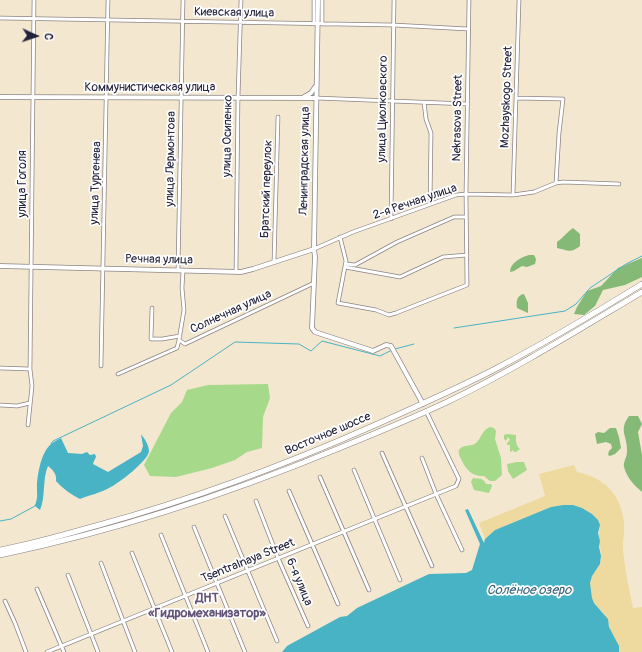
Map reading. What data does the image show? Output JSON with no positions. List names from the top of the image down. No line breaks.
{"streets":{"highway":["Восточное шоссе"],"street":["Киевская улица","Коммунистическая улица","Mozhayskogo Street","улица Циолковского","Nekrasova Street","улица Осипенко","улица Лермонтова","Ленинградская улица","улица Тургенева","улица Гоголя","Братский переулок","2-я Речная улица","Речная улица","Солнечная улица","Tsentralnaya Street","6-я улица"]},"crossings":[["Киевская улица","улица Циолковского"],["Киевская улица","Nekrasova Street"],["Киевская улица","улица Осипенко"],["Киевская улица","улица Лермонтова"],["Киевская улица","Ленинградская улица"],["Киевская улица","улица Тургенева"],["Киевская улица","улица Гоголя"],["Коммунистическая улица","улица Циолковского"],["Коммунистическая улица","Nekrasova Street"],["Коммунистическая улица","улица Осипенко"],["Коммунистическая улица","улица Лермонтова"],["Коммунистическая улица","Ленинградская улица"],["Коммунистическая улица","улица Тургенева"],["Коммунистическая улица","улица Гоголя"],["Mozhayskogo Street","2-я Речная улица"],["улица Циолковского","2-я Речная улица"],["Nekrasova Street","2-я Речная улица"],["улица Осипенко","Речная улица"],["улица Лермонтова","Речная улица"],["улица Лермонтова","Солнечная улица"],["Ленинградская улица","2-я Речная улица"],["Ленинградская улица","Речная улица"],["Ленинградская улица","Солнечная улица"],["Ленинградская улица","Восточное шоссе"],["улица Тургенева","Речная улица"],["улица Гоголя","Речная улица"],["Братский переулок","Речная улица"],["2-я Речная улица","Речная улица"],["Восточное шоссе","Tsentralnaya Street"],["Tsentralnaya Street","6-я улица"]],"districts":["ДНТ «Гидромеханизатор»"],"water":["Солёное озеро"],"north":"right"}
